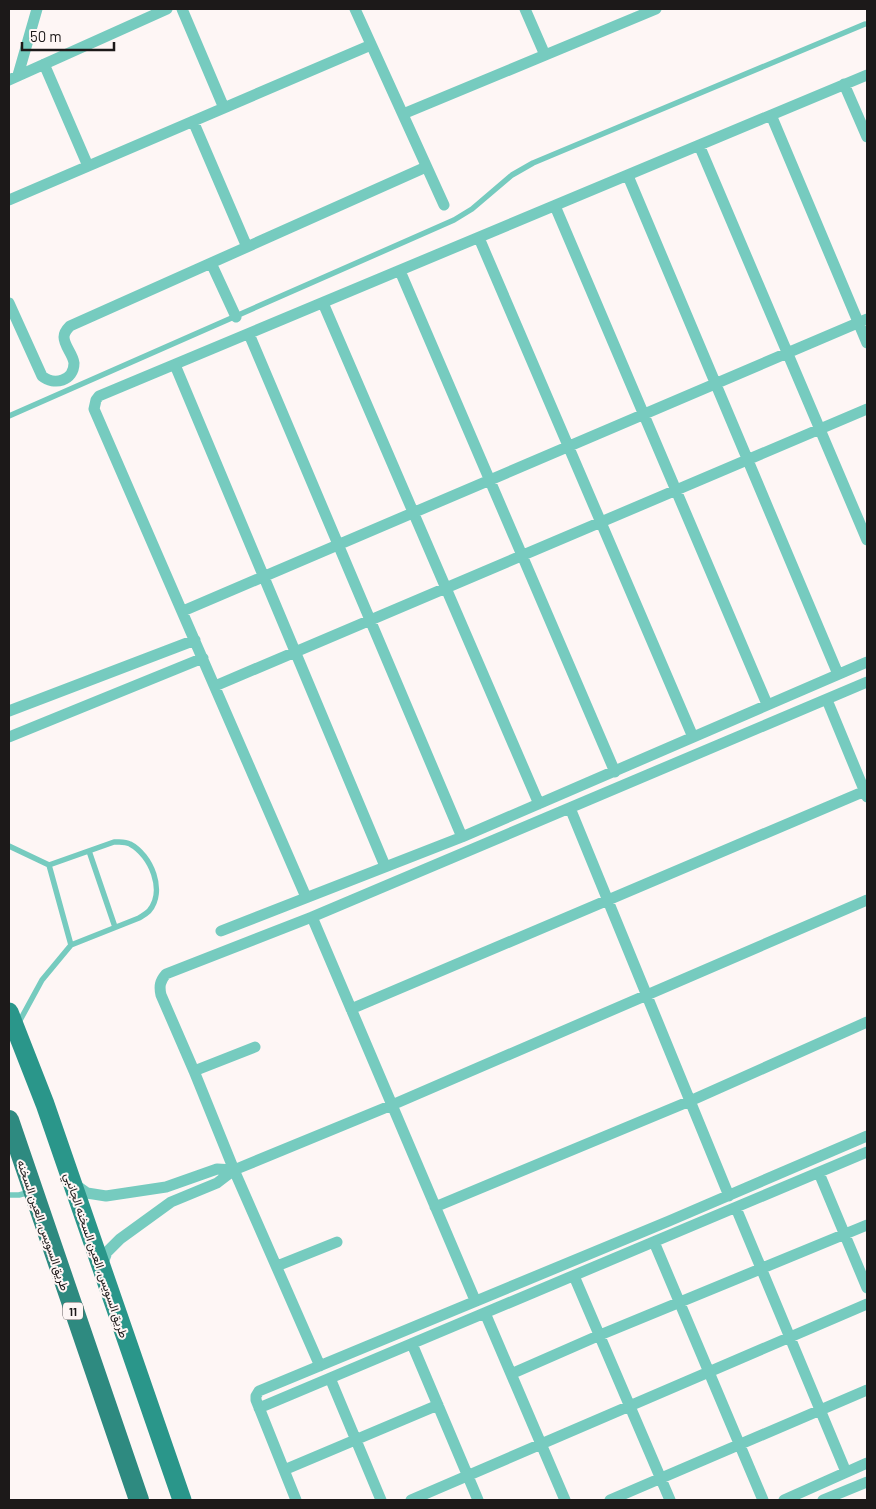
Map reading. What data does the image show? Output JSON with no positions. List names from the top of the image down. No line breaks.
{"streets":{"highway":["طريق السويس, العين السخنه","11"],"main road":["طريق السويس, العين السخنه الجانبي"]},"scale_bar":"50 m"}
